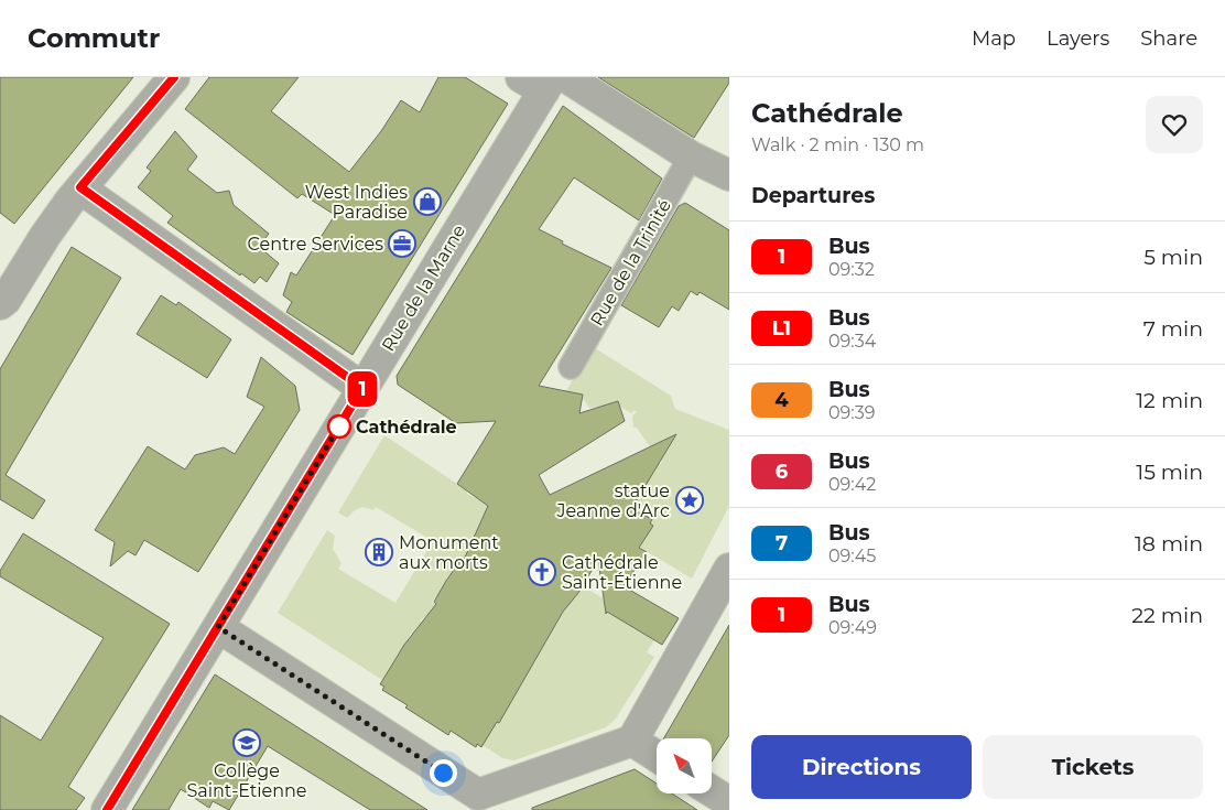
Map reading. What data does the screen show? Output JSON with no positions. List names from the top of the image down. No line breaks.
{"streets":{"street":["Rue de la Trinité","Rue de la Marne"]},"places":{"shop":["West Indies Paradise"],"office":["Centre Services"],"other":["Cathédrale"],"place":["statue Jeanne d'Arc"],"building":["Monument aux morts"],"church":["Cathédrale Saint-Étienne"],"school or university":["Collège Saint-Etienne"]},"lines":["bus line 1"],"north":"top left","page":{"header":"Commutr","nav":["Map","Layers","Share"],"on_map":"1","heading":[["Cathédrale","Walk · 2 min · 130 m"],"Departures"],"list":[{"mark":"1","name":"Bus","note":"09:32","value":"5 min"},{"mark":"L1","name":"Bus","note":"09:34","value":"7 min"},{"mark":"4","name":"Bus","note":"09:39","value":"12 min"},{"mark":"6","name":"Bus","note":"09:42","value":"15 min"},{"mark":"7","name":"Bus","note":"09:45","value":"18 min"},{"mark":"1","name":"Bus","note":"09:49","value":"22 min"}],"buttons":["Directions","Tickets"]}}
